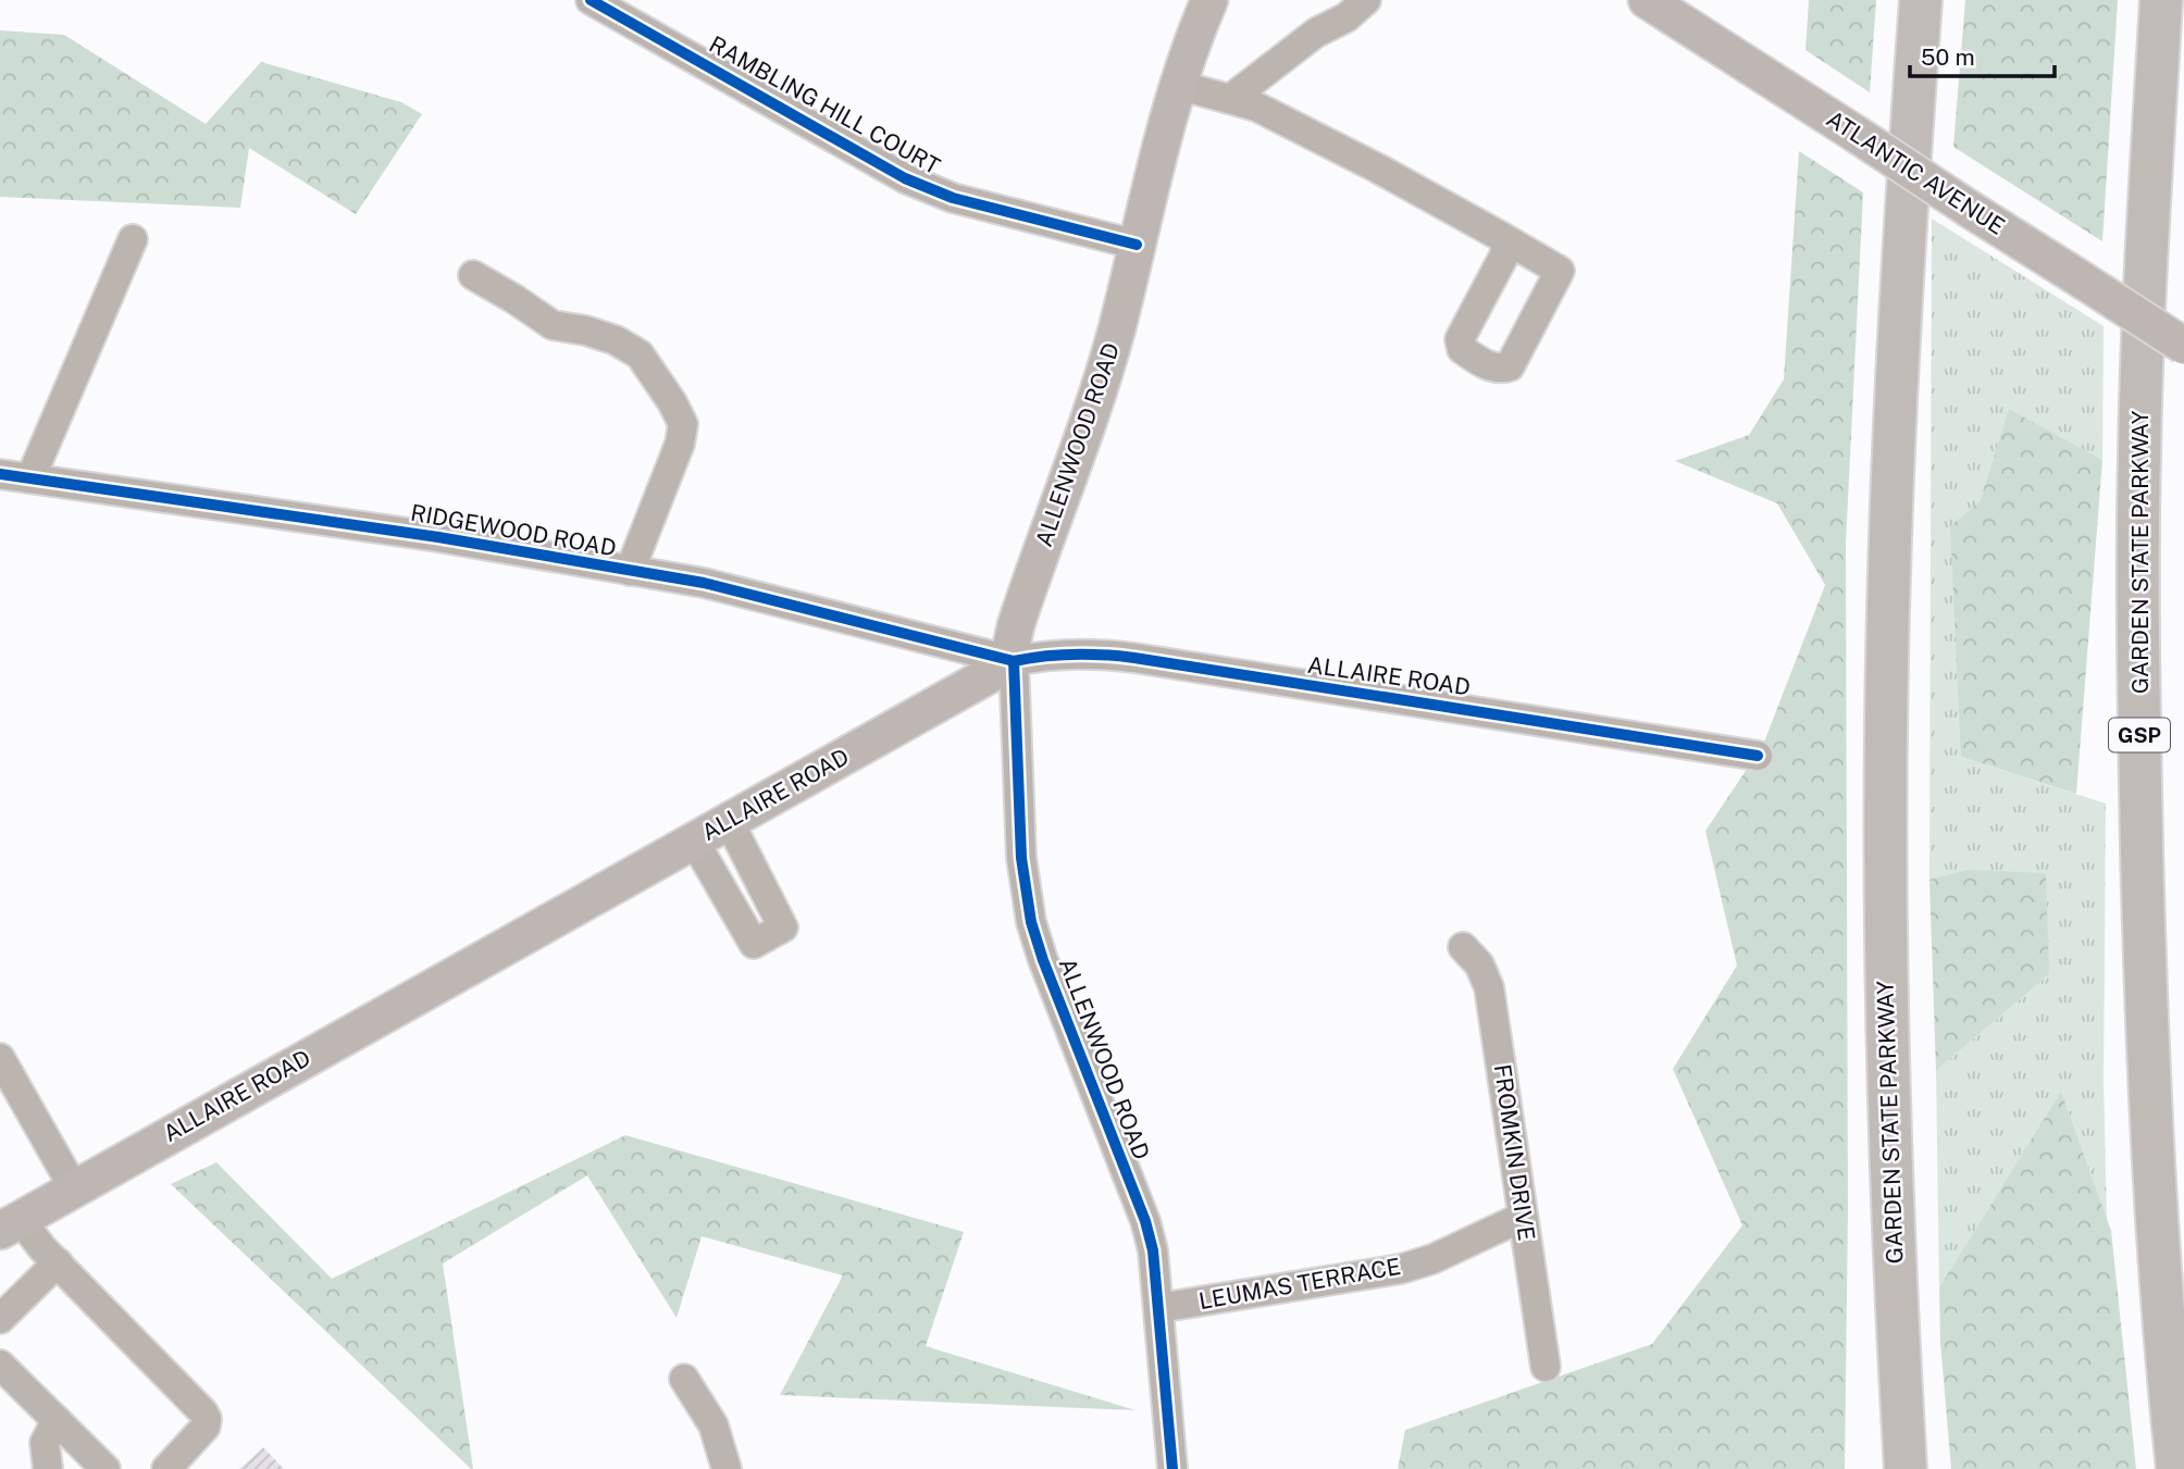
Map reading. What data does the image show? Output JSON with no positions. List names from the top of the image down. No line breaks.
{"streets":{"highway":["GARDEN STATE PARKWAY","GSP"],"main road":["ATLANTIC AVENUE","ALLENWOOD ROAD","ALLAIRE ROAD"],"street":["RAMBLING HILL COURT","RIDGEWOOD ROAD","FROMKIN DRIVE","LEUMAS TERRACE"]},"crossings":[["RAMBLING HILL COURT","ALLENWOOD ROAD"],["ALLENWOOD ROAD","RIDGEWOOD ROAD"],["ALLENWOOD ROAD","ALLAIRE ROAD"],["ALLENWOOD ROAD","LEUMAS TERRACE"],["RIDGEWOOD ROAD","ALLAIRE ROAD"],["FROMKIN DRIVE","LEUMAS TERRACE"]],"scale_bar":"50 m"}
